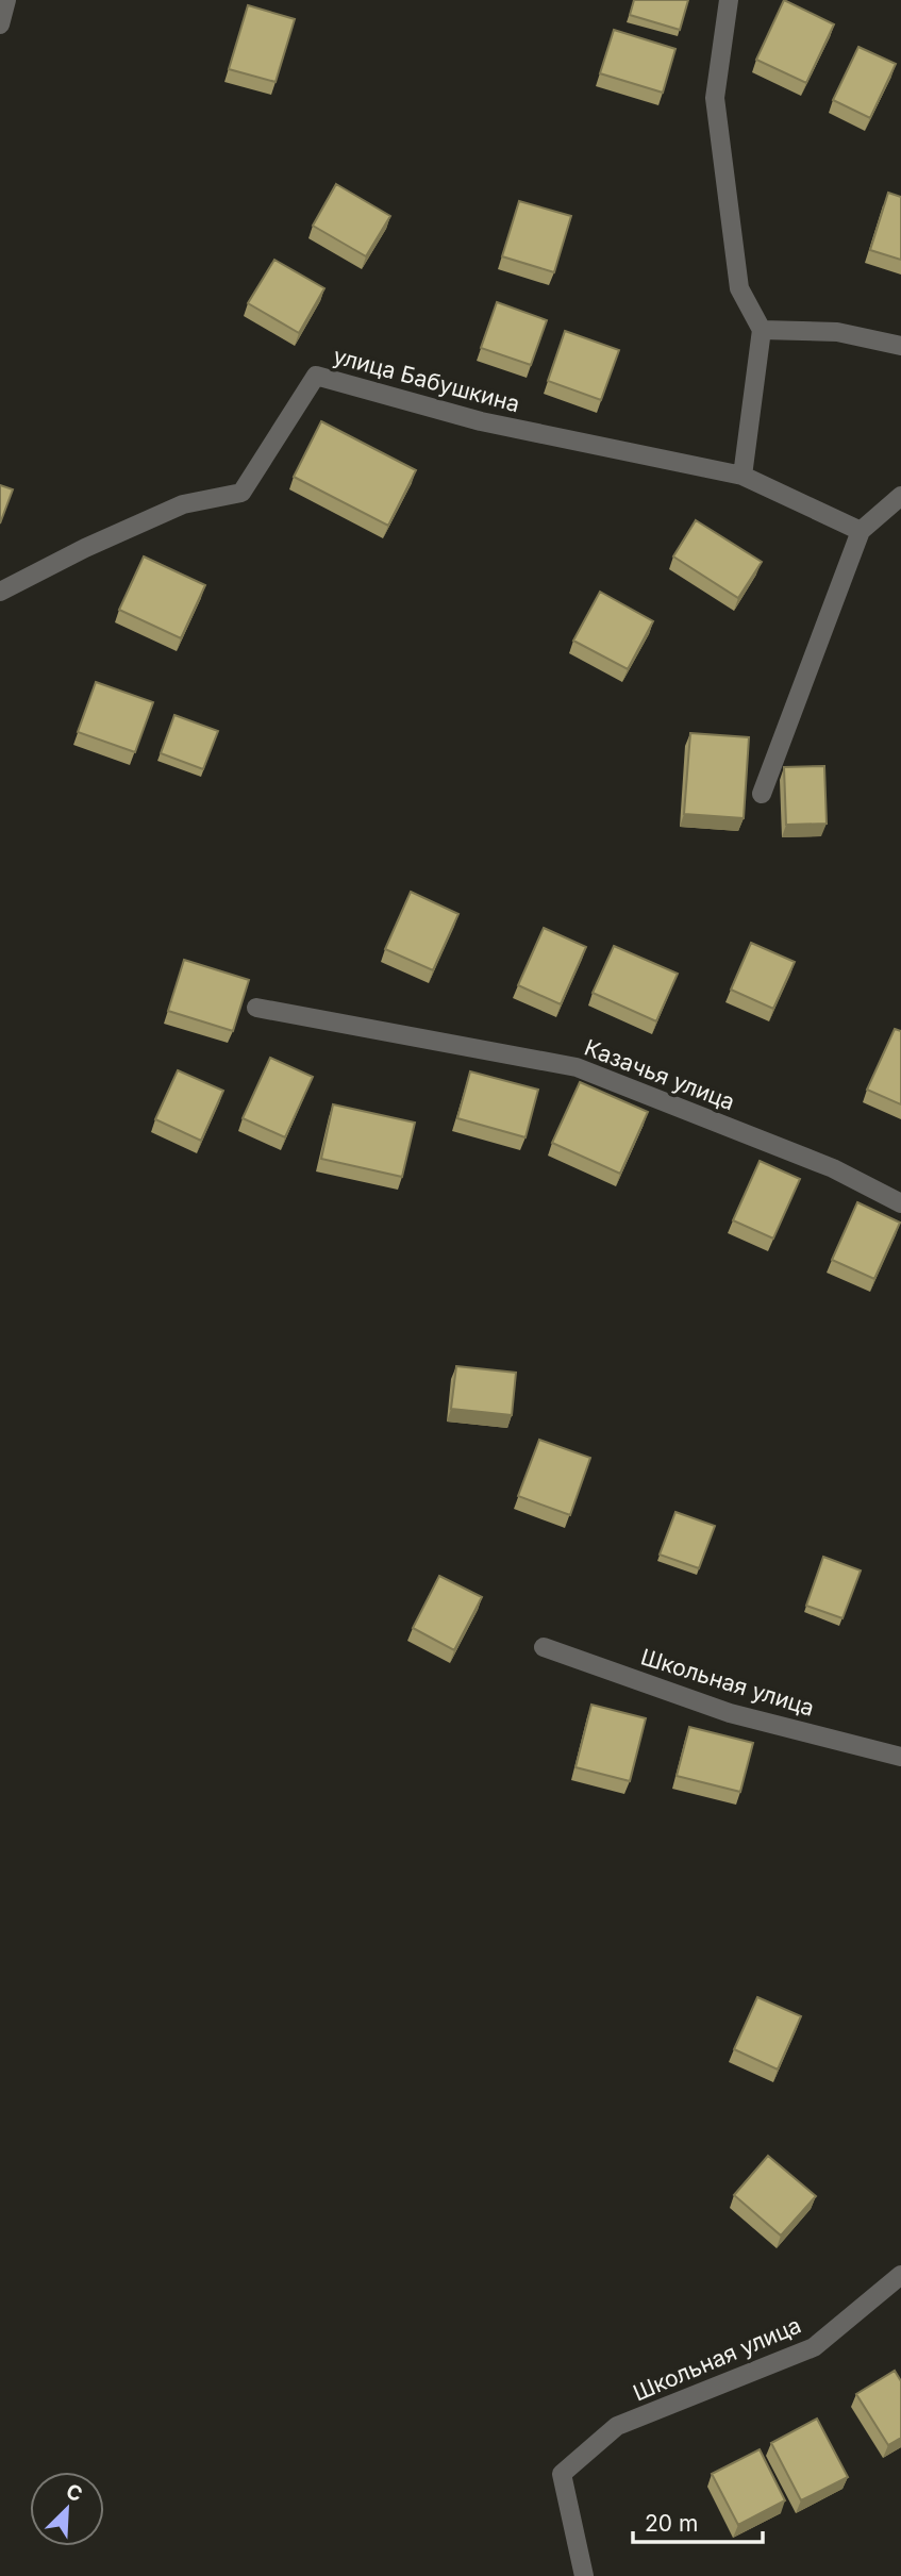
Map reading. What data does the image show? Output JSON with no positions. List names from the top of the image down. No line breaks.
{"streets":{"street":["улица Бабушкина","Казачья улица","Школьная улица"]},"scale_bar":"20 m","north":"top right"}
